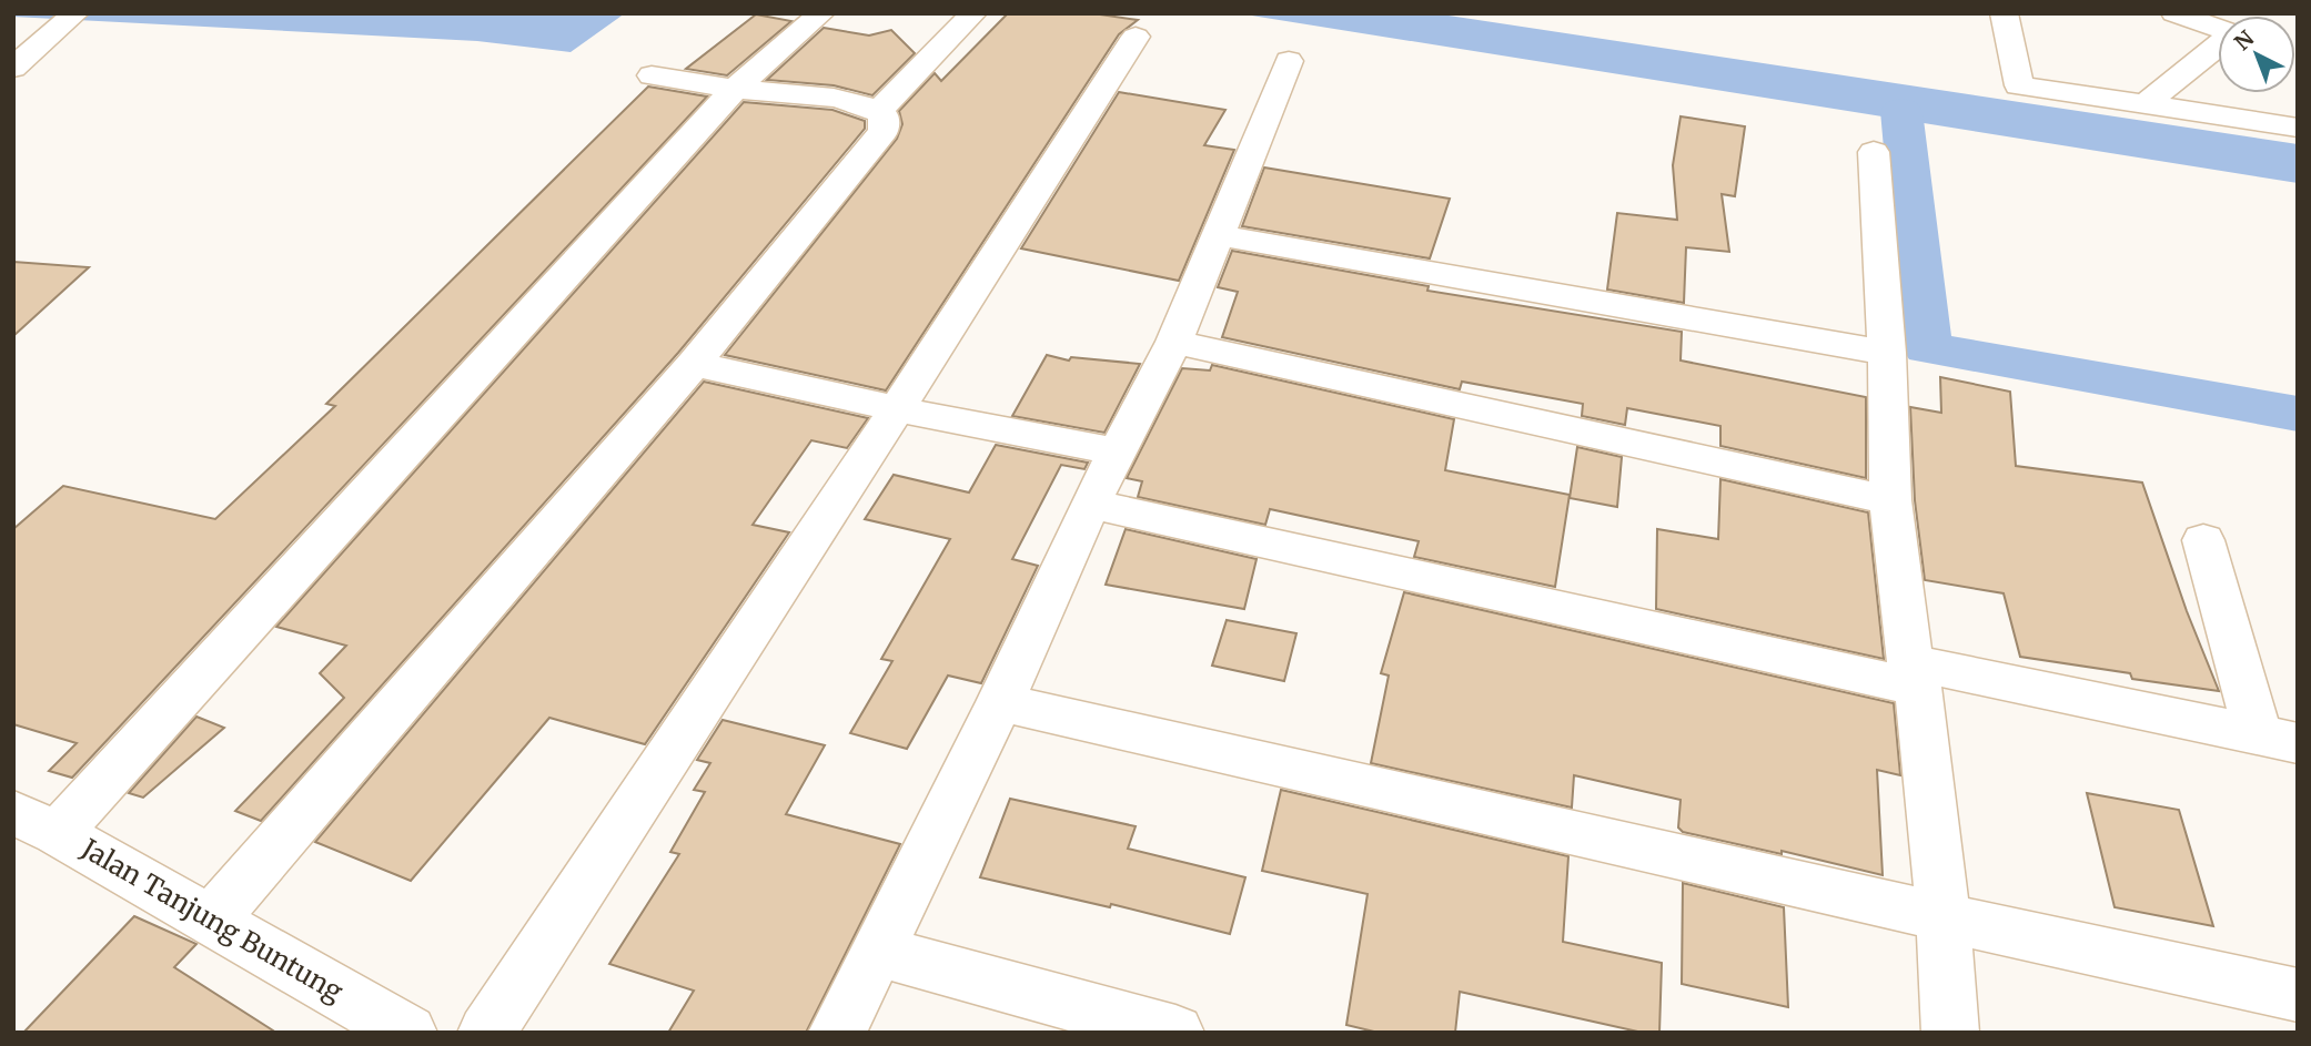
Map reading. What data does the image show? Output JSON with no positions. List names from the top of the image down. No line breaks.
{"streets":{"street":["Jalan Tanjung Buntung"]},"north":"top left"}
